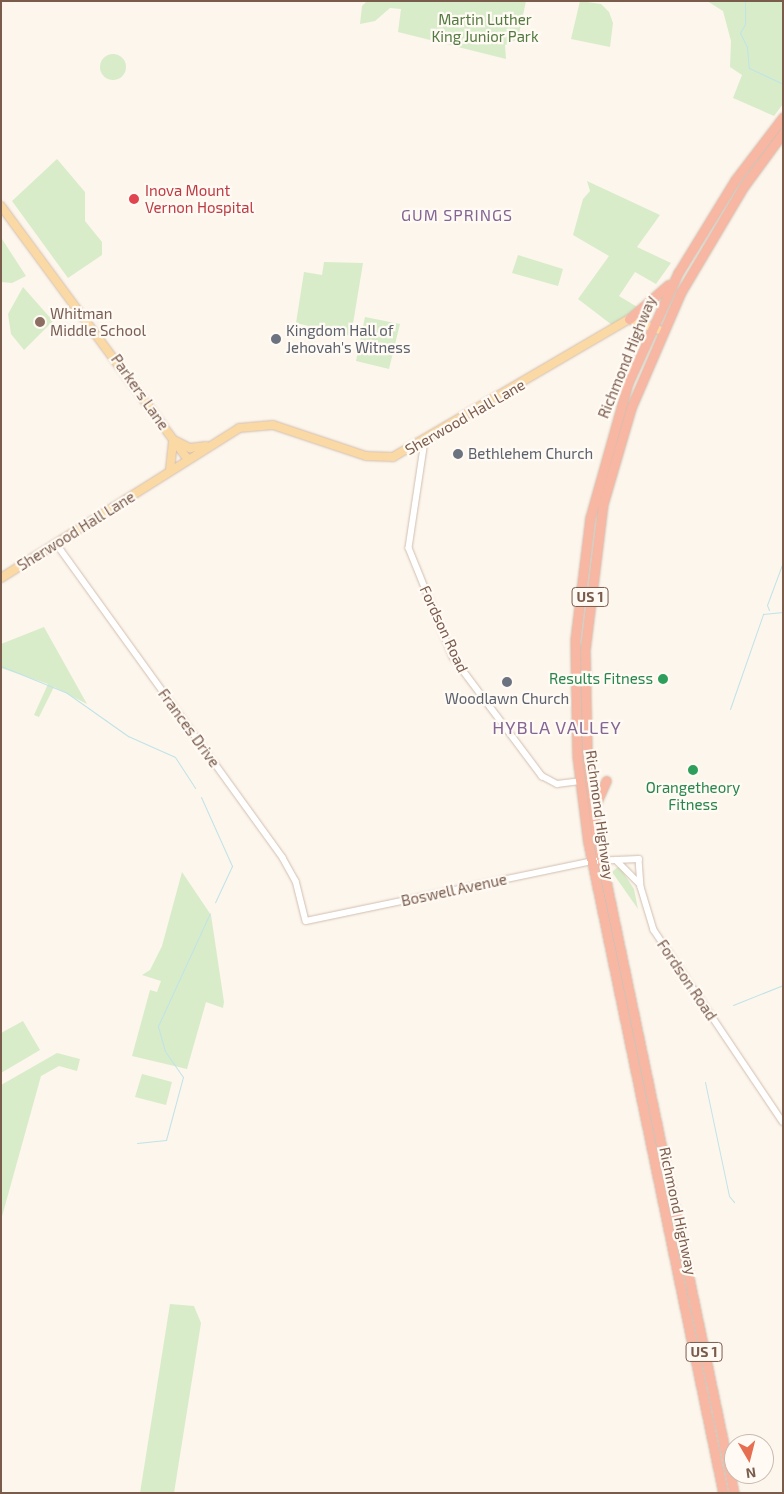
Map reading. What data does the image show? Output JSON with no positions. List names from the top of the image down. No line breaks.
{"streets":{"highway":["Richmond Highway","US 1"],"main road":["Parkers Lane","Sherwood Hall Lane"],"street":["Fordson Road","Frances Drive","Boswell Avenue"]},"crossings":[["Richmond Highway","Fordson Road"],["Richmond Highway","Boswell Avenue"],["Parkers Lane","Sherwood Hall Lane"],["Sherwood Hall Lane","Fordson Road"],["Sherwood Hall Lane","Frances Drive"],["Fordson Road","Boswell Avenue"],["Frances Drive","Boswell Avenue"]],"districts":["GUM SPRINGS","HYBLA VALLEY"],"parks":["Martin Luther King Junior Park"],"places":["Inova Mount Vernon Hospital","Whitman Middle School","Kingdom Hall of Jehovah's Witness","Bethlehem Church","Results Fitness","Woodlawn Church","Orangetheory Fitness"],"north":"bottom"}
